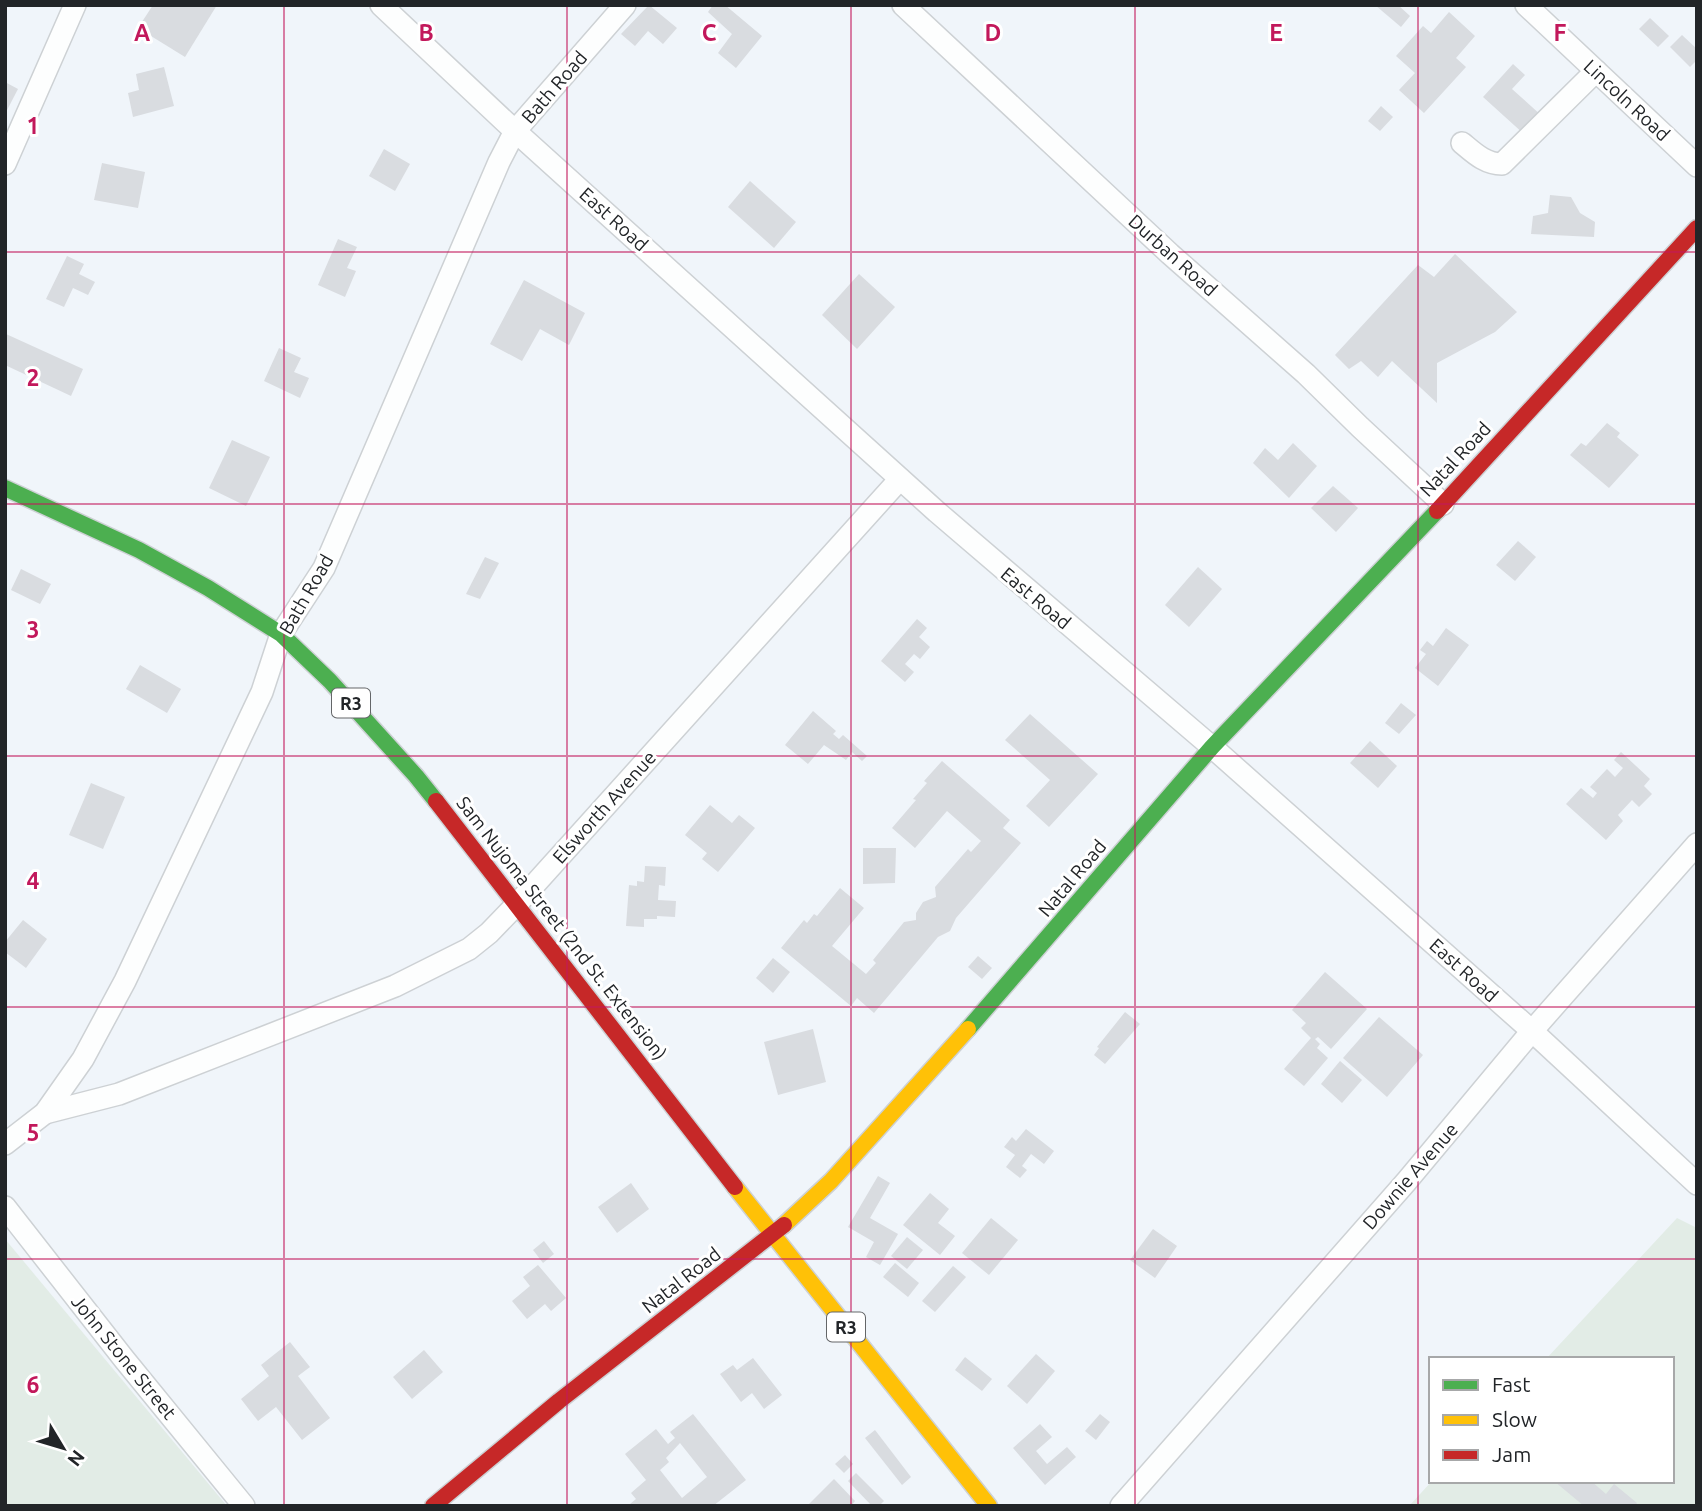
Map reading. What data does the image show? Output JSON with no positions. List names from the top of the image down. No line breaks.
{"streets":{"main road":["Natal Road","R3","Sam Nujoma Street (2nd St. Extension)"],"street":["Bath Road","Lincoln Road","East Road","Durban Road","Elsworth Avenue","Downie Avenue","John Stone Street"]},"crossings":[["Bath Road","East Road"],["Bath Road","Elsworth Avenue"],["Bath Road","Sam Nujoma Street (2nd St. Extension)"],["East Road","Natal Road"],["East Road","Elsworth Avenue"],["East Road","Downie Avenue"],["Durban Road","Natal Road"],["Natal Road","Sam Nujoma Street (2nd St. Extension)"],["Elsworth Avenue","Sam Nujoma Street (2nd St. Extension)"]],"legend":["Fast","Slow","Jam"],"north":"bottom right","grid":{"columns":["A","B","C","D","E","F"],"rows":["1","2","3","4","5","6"]}}
